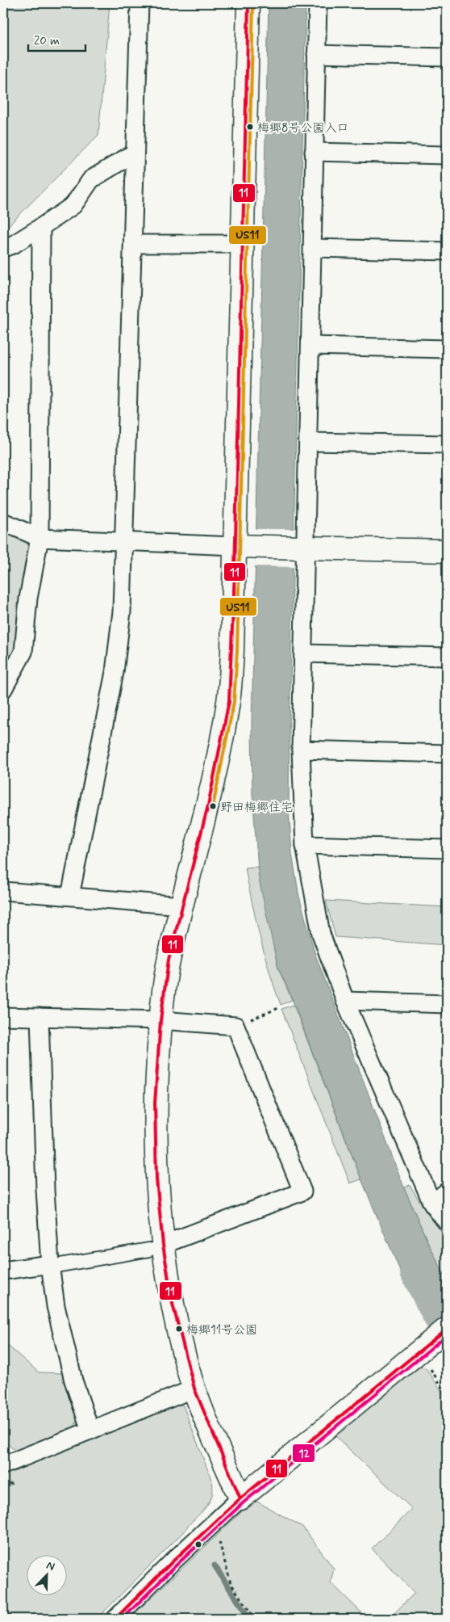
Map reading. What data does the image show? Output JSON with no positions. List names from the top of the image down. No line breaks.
{"places":["梅郷8号公園入口","野田梅郷住宅","梅郷11号公園"],"lines":["transit line 11","transit line US11","transit line 12"],"scale_bar":"20 m","north":"top right"}
